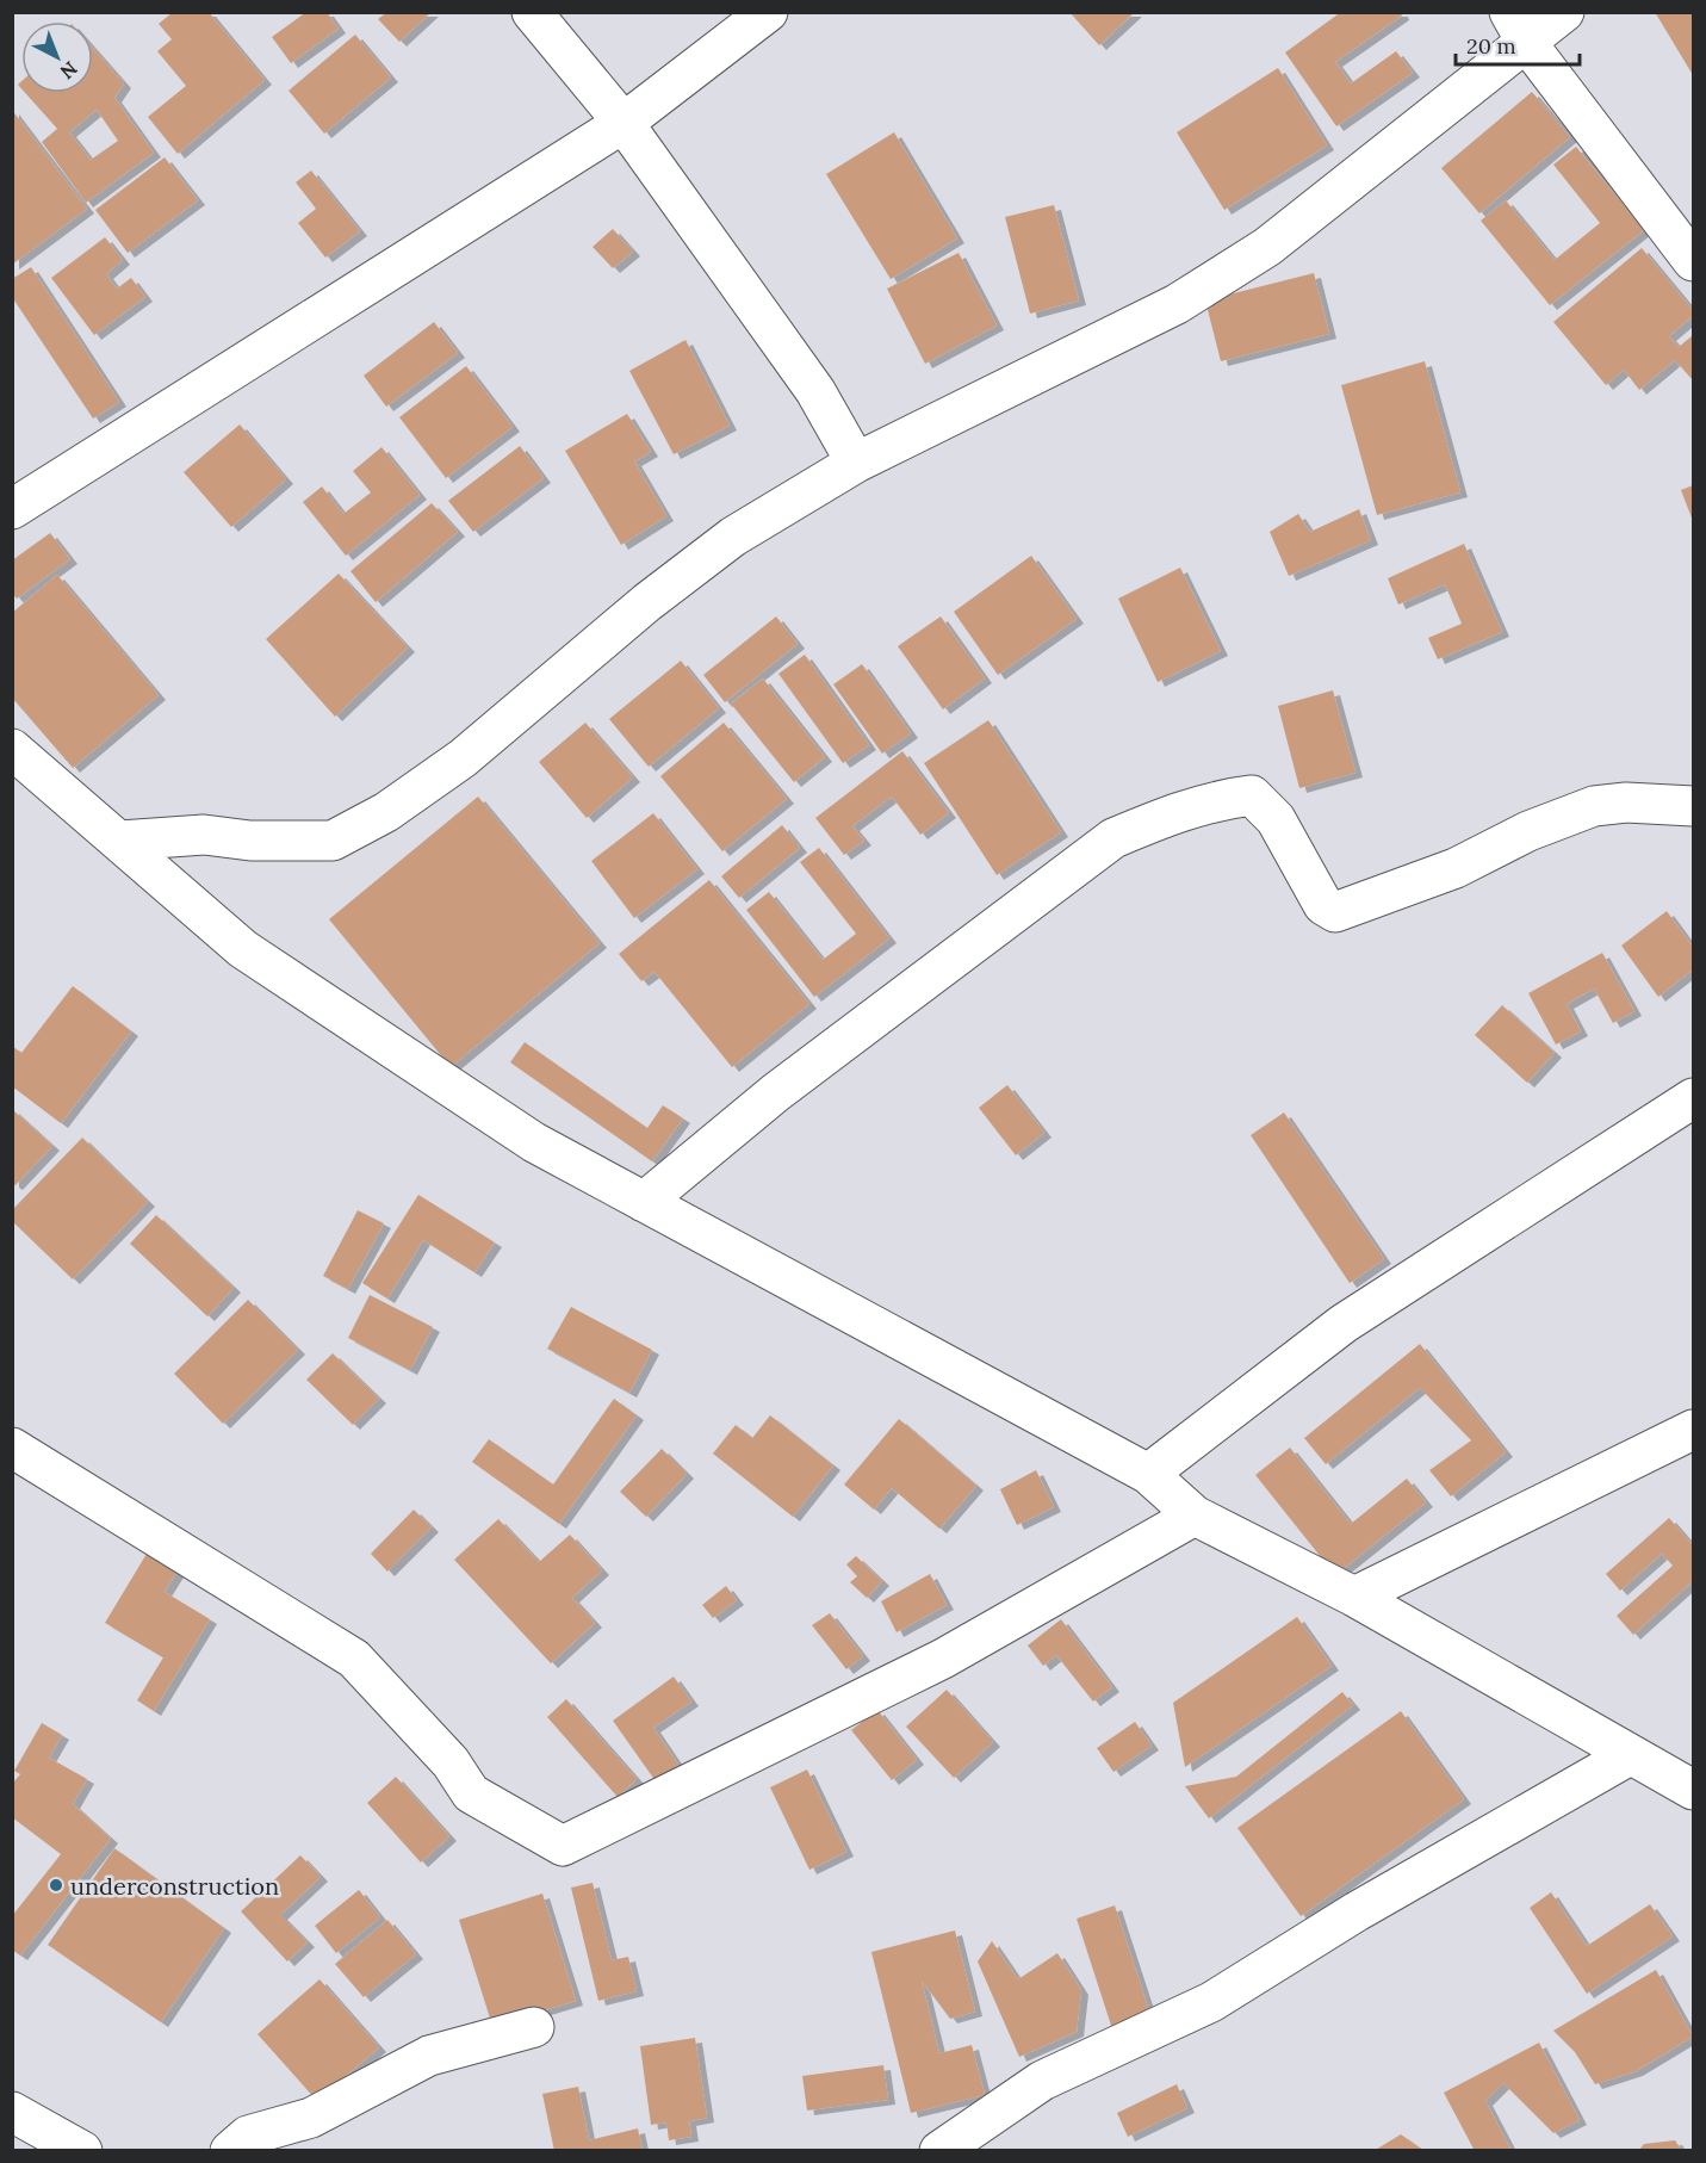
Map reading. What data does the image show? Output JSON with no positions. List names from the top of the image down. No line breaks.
{"places":["underconstruction"],"scale_bar":"20 m","north":"bottom right"}
